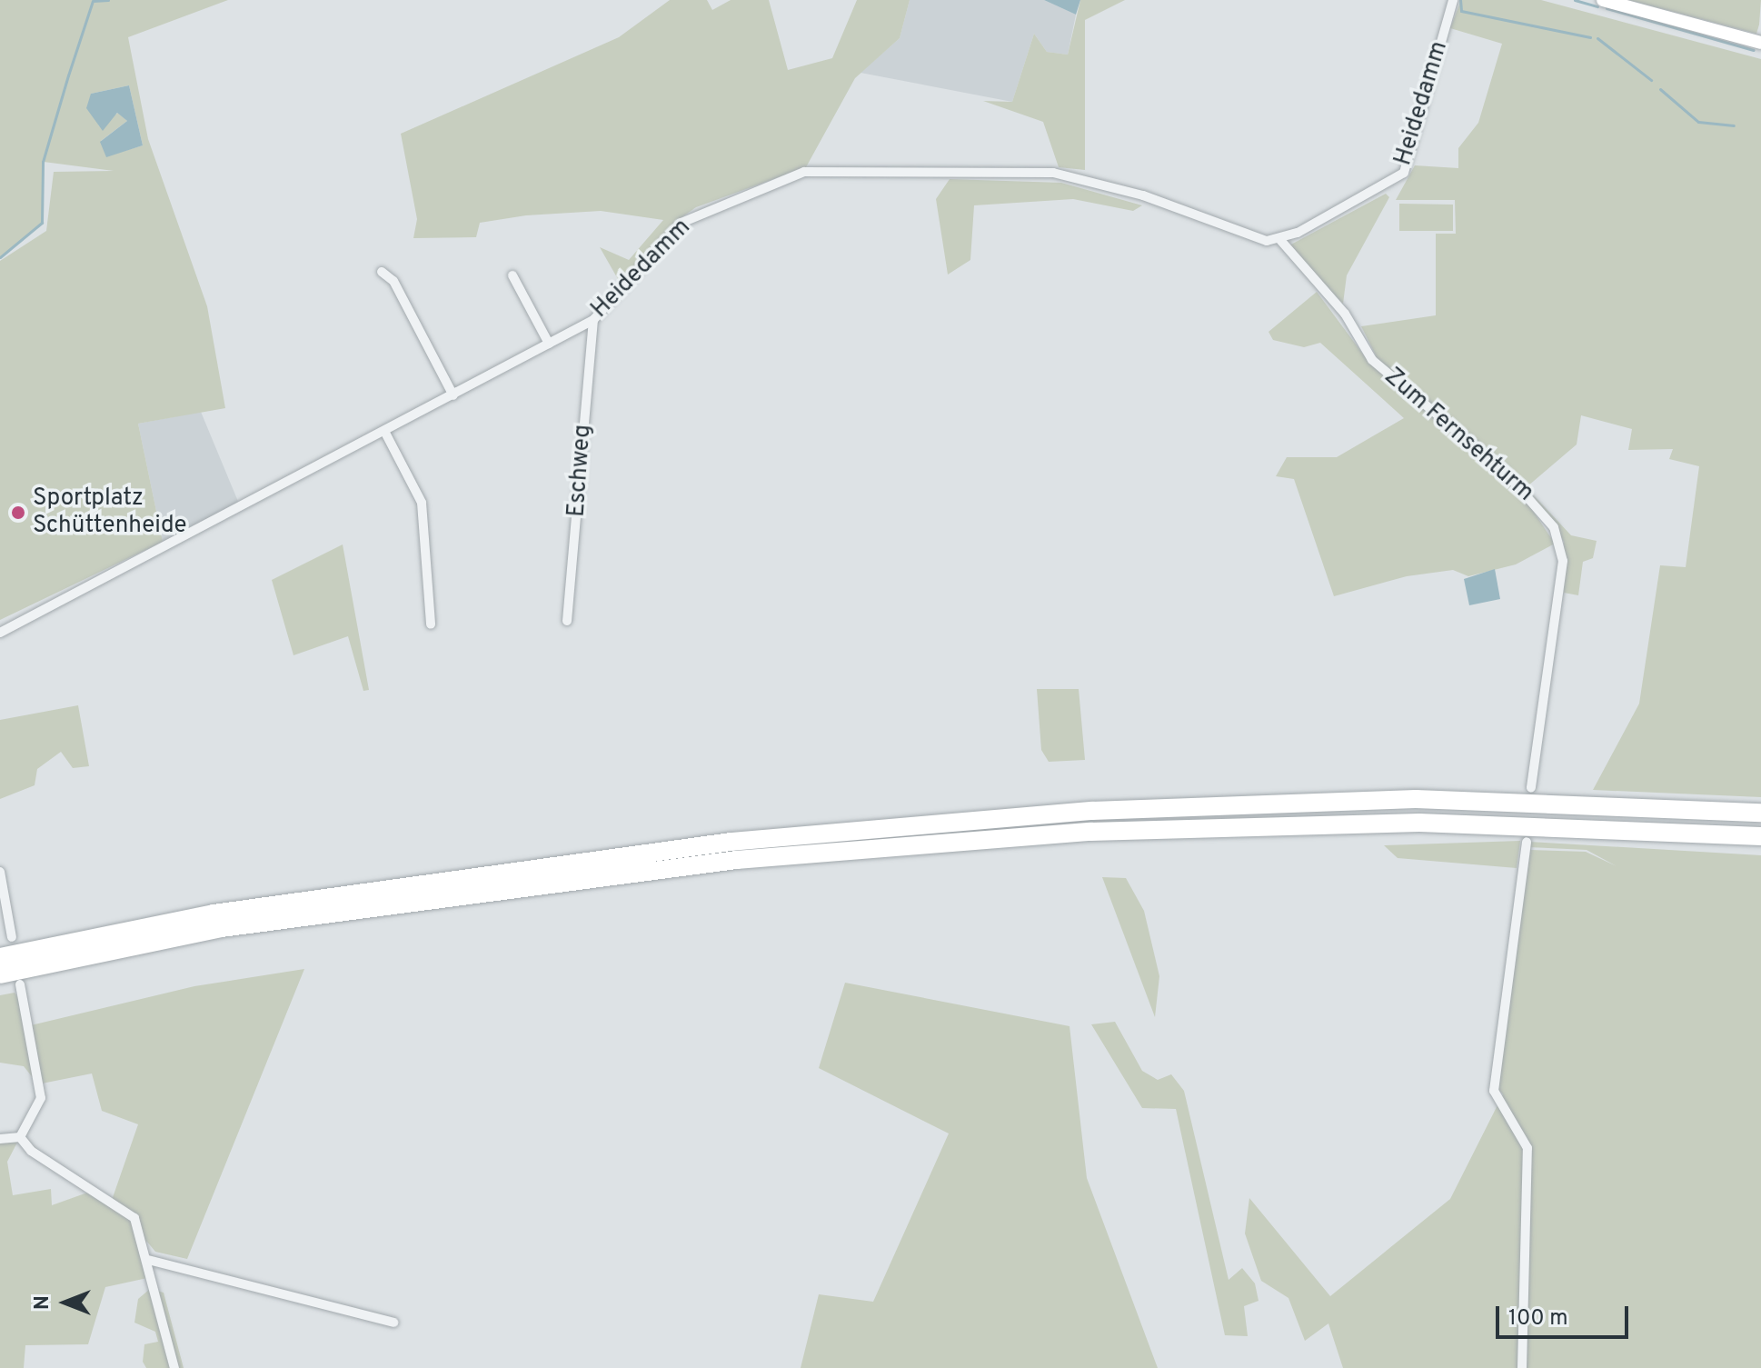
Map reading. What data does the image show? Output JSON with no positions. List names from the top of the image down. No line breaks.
{"streets":{"street":["Heidedamm","Zum Fernsehturm","Eschweg"]},"crossings":[["Heidedamm","Zum Fernsehturm"],["Heidedamm","Eschweg"]],"places":["Sportplatz Schüttenheide"],"scale_bar":"100 m","north":"left"}
